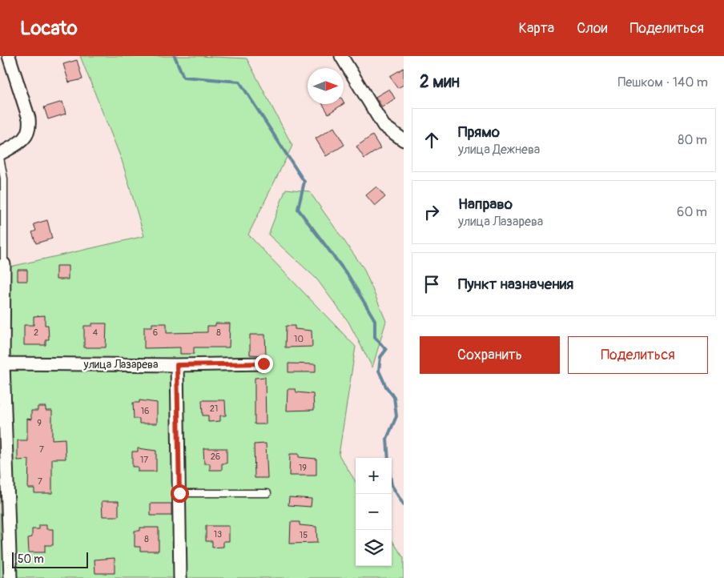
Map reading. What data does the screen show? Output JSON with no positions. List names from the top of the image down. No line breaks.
{"streets":{"street":["улица Лазарева"]},"house_numbers":["2","4","6","8","10","21","16","9","7","26","17","19","7","13","15","8"],"scale_bar":"50 m","north":"right","page":{"header":"Locato","nav":["Карта","Слои","Поделиться"],"heading":["2 мин","Пешком · 140 m"],"list":[["Прямо","улица Дежнева","80 m"],["Направо","улица Лазарева","60 m"],"Пункт назначения"],"buttons":["Сохранить","Поделиться"],"map_buttons":["+","−"],"scale":"50 m"}}
